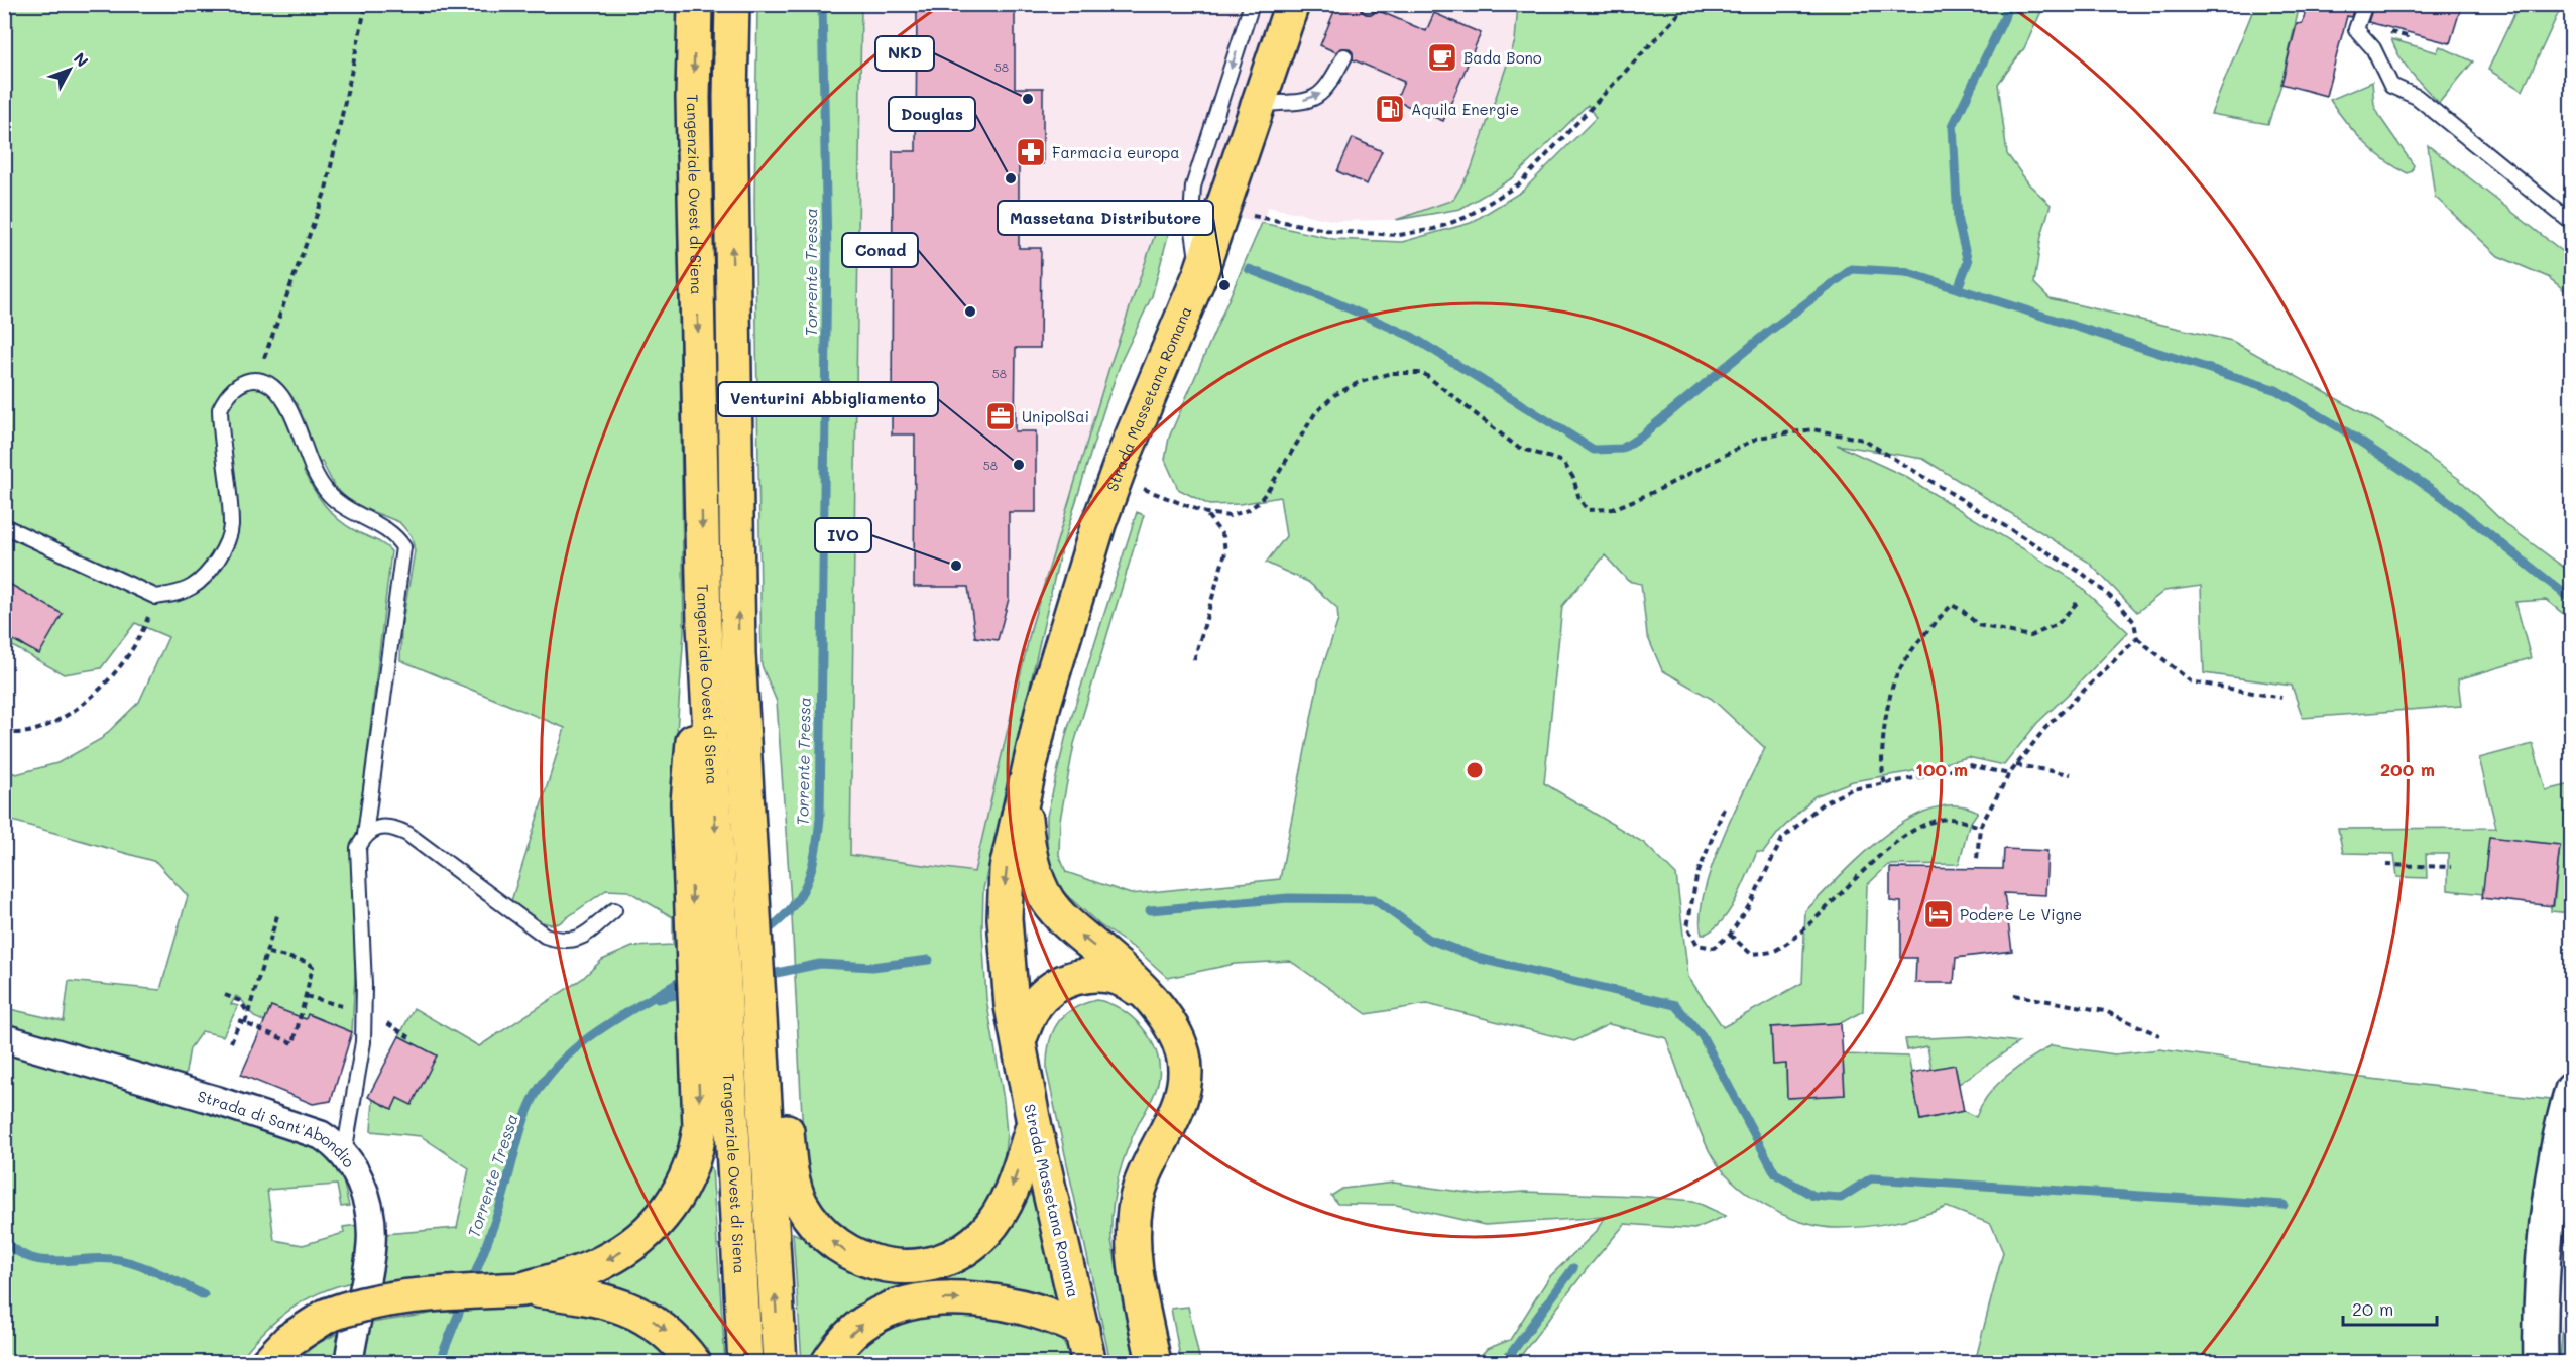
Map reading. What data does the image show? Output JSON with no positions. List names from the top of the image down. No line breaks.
{"streets":{"main road":["Tangenziale Ovest di Siena","Strada Massetana Romana"],"street":["Strada di Sant'Abondio"]},"water":["Torrente Tressa"],"places":{"cafe":["Bada Bono"],"other":["NKD","Douglas","Massetana Distributore","Conad","Venturini Abbigliamento","IVO"],"fuel station":["Aquila Energie"],"pharmacy":["Farmacia europa"],"office":["UnipolSai"],"hotel":["Podere Le Vigne"]},"house_numbers":["58","58","58"],"scale_bar":"20 m","north":"top right","rings":["100 m","200 m"]}
